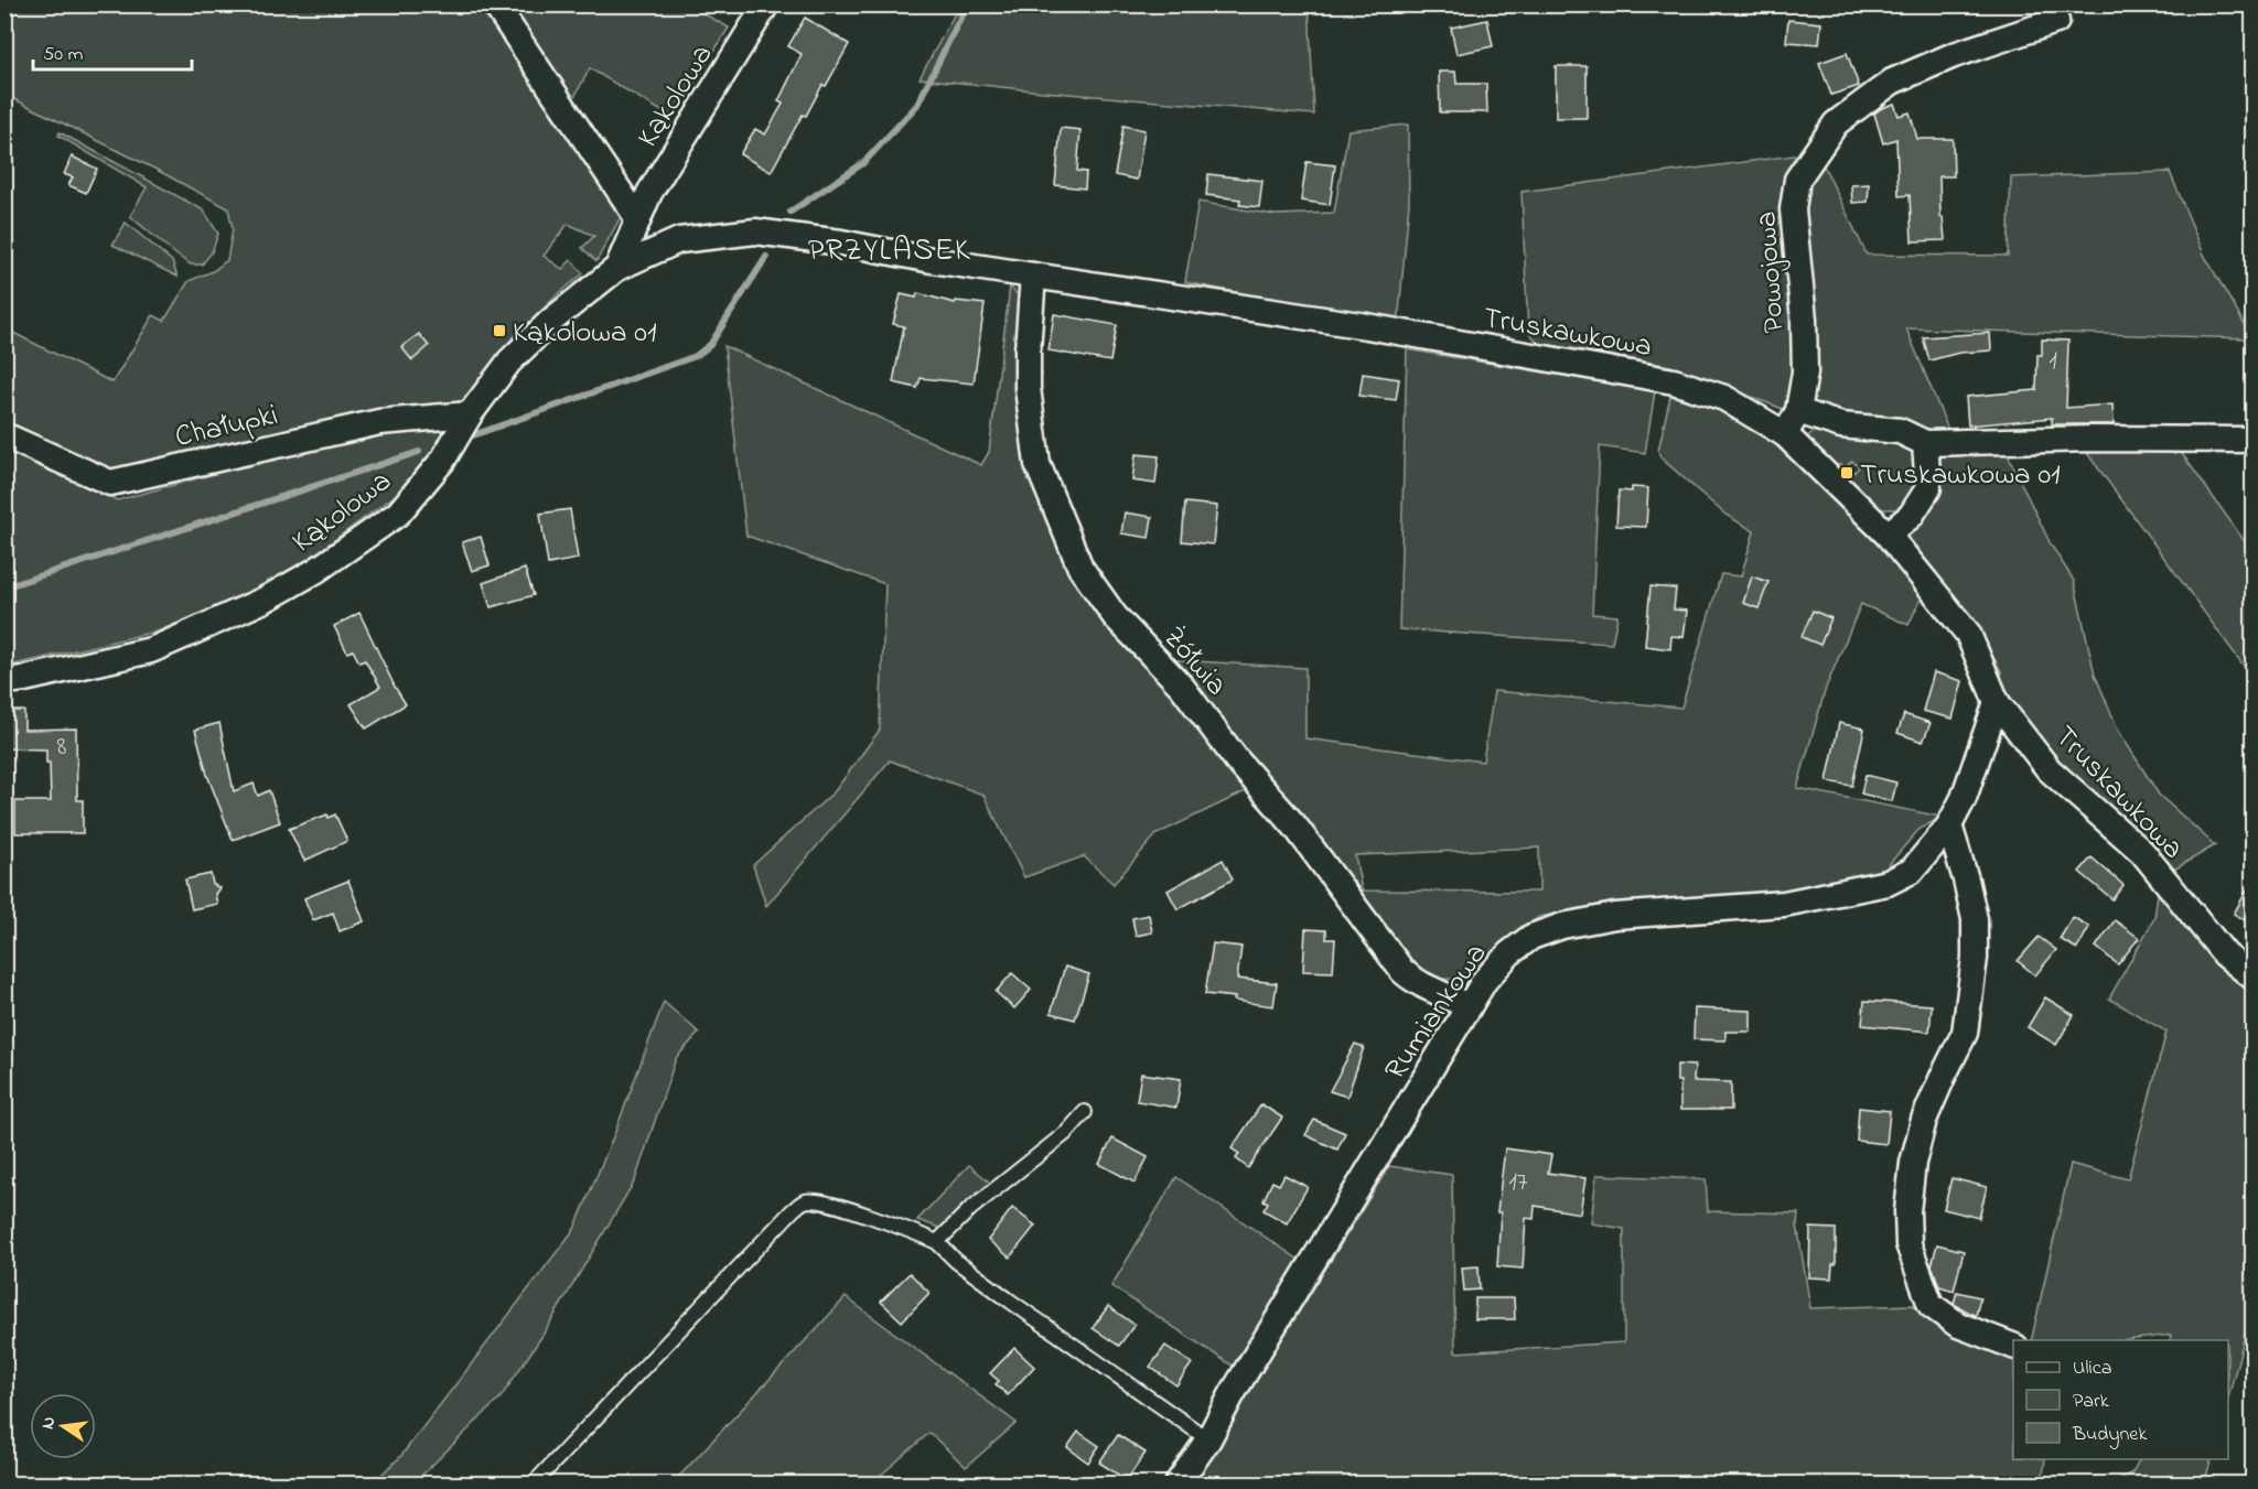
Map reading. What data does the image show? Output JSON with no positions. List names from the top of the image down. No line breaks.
{"streets":{"street":["Kąkolowa","Powojowa","Truskawkowa","Chałupki","Żółwia","Rumiankowa"]},"crossings":[["Kąkolowa","Truskawkowa"],["Kąkolowa","Chałupki"],["Powojowa","Truskawkowa"],["Truskawkowa","Żółwia"],["Truskawkowa","Rumiankowa"],["Żółwia","Rumiankowa"]],"districts":["PRZYLASEK"],"places":{"transit":["Kąkolowa 01","Truskawkowa 01"]},"house_numbers":["1","8","17"],"legend":["Ulica","Park","Budynek"],"scale_bar":"50 m","north":"left"}
